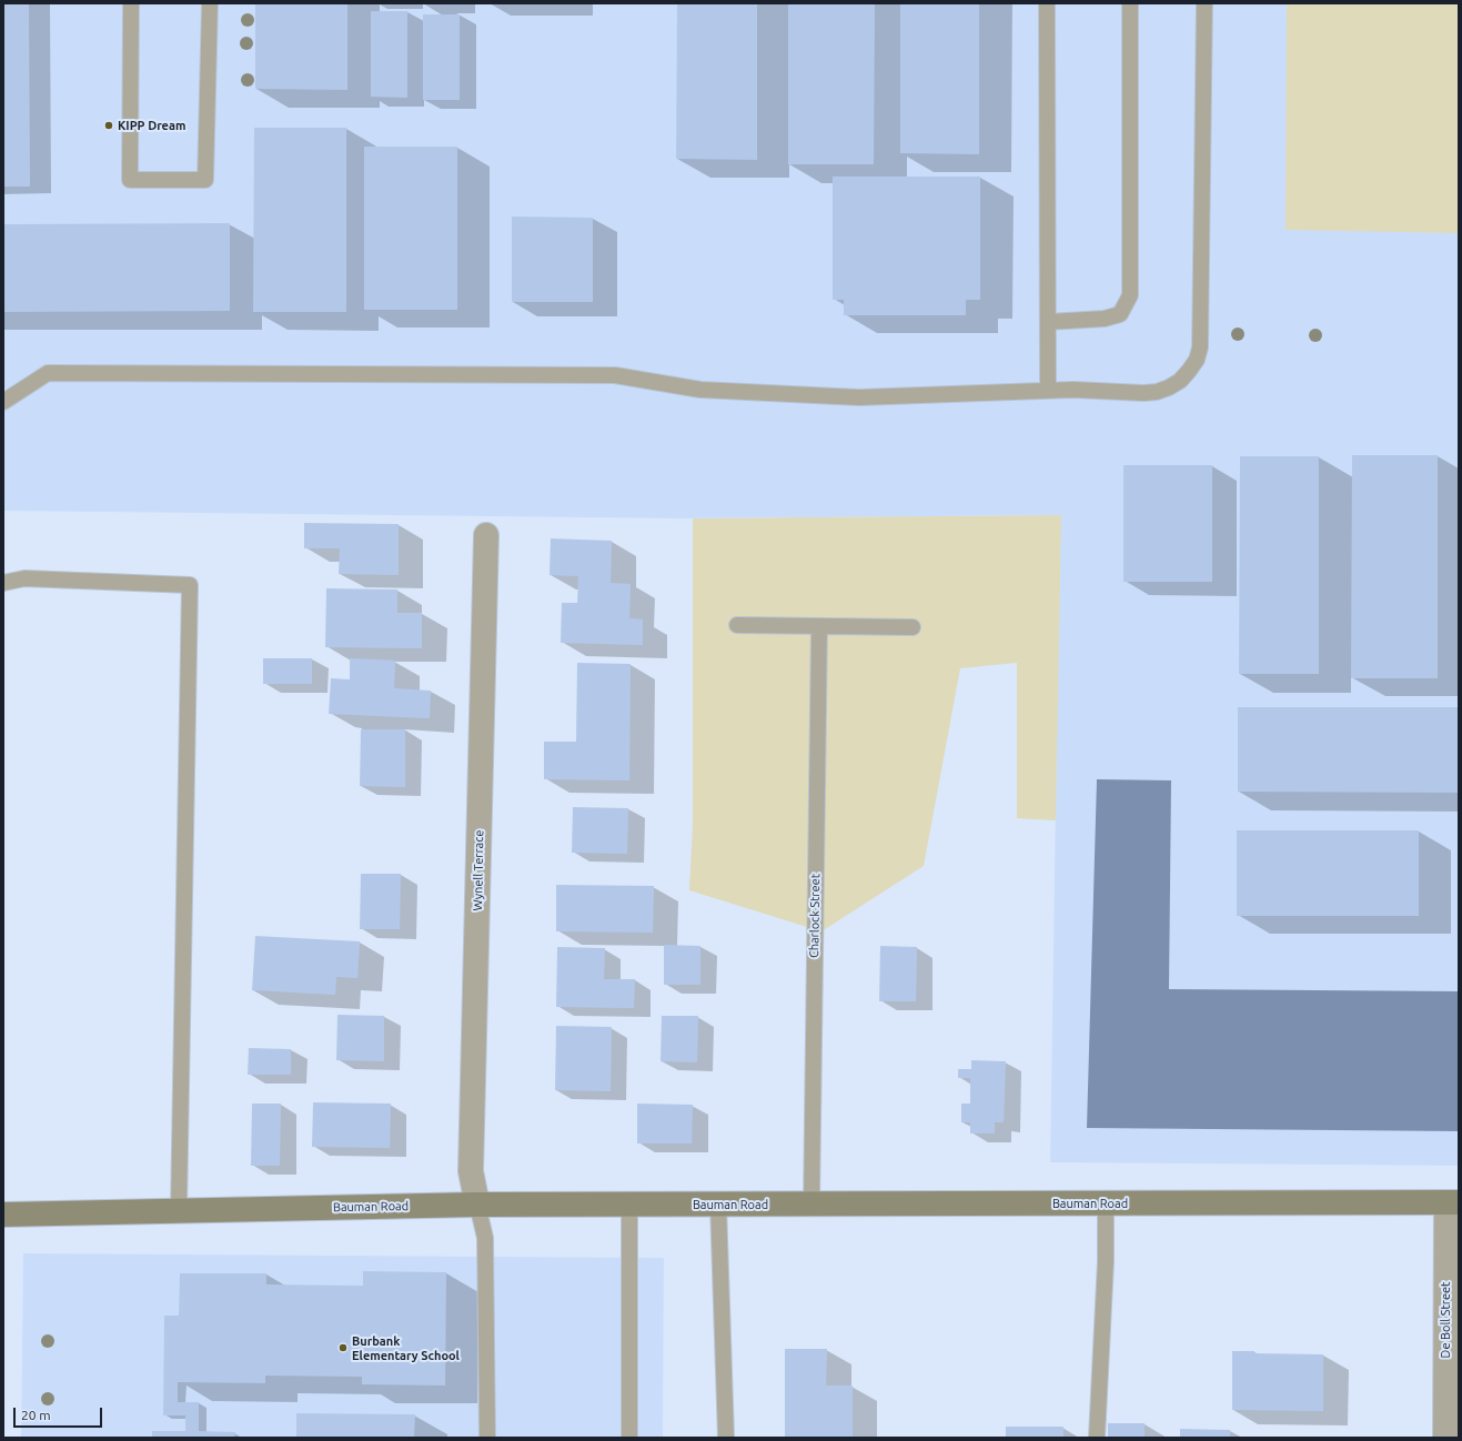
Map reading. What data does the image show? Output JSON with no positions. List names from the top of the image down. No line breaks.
{"streets":{"street":["Wynell Terrace","Bauman Road","De Boll Street"],"lane":["Charlock Street"]},"crossings":[["Wynell Terrace","Bauman Road"],["Charlock Street","Bauman Road"],["Bauman Road","De Boll Street"]],"places":["KIPP Dream","Burbank Elementary School"],"scale_bar":"20 m"}
